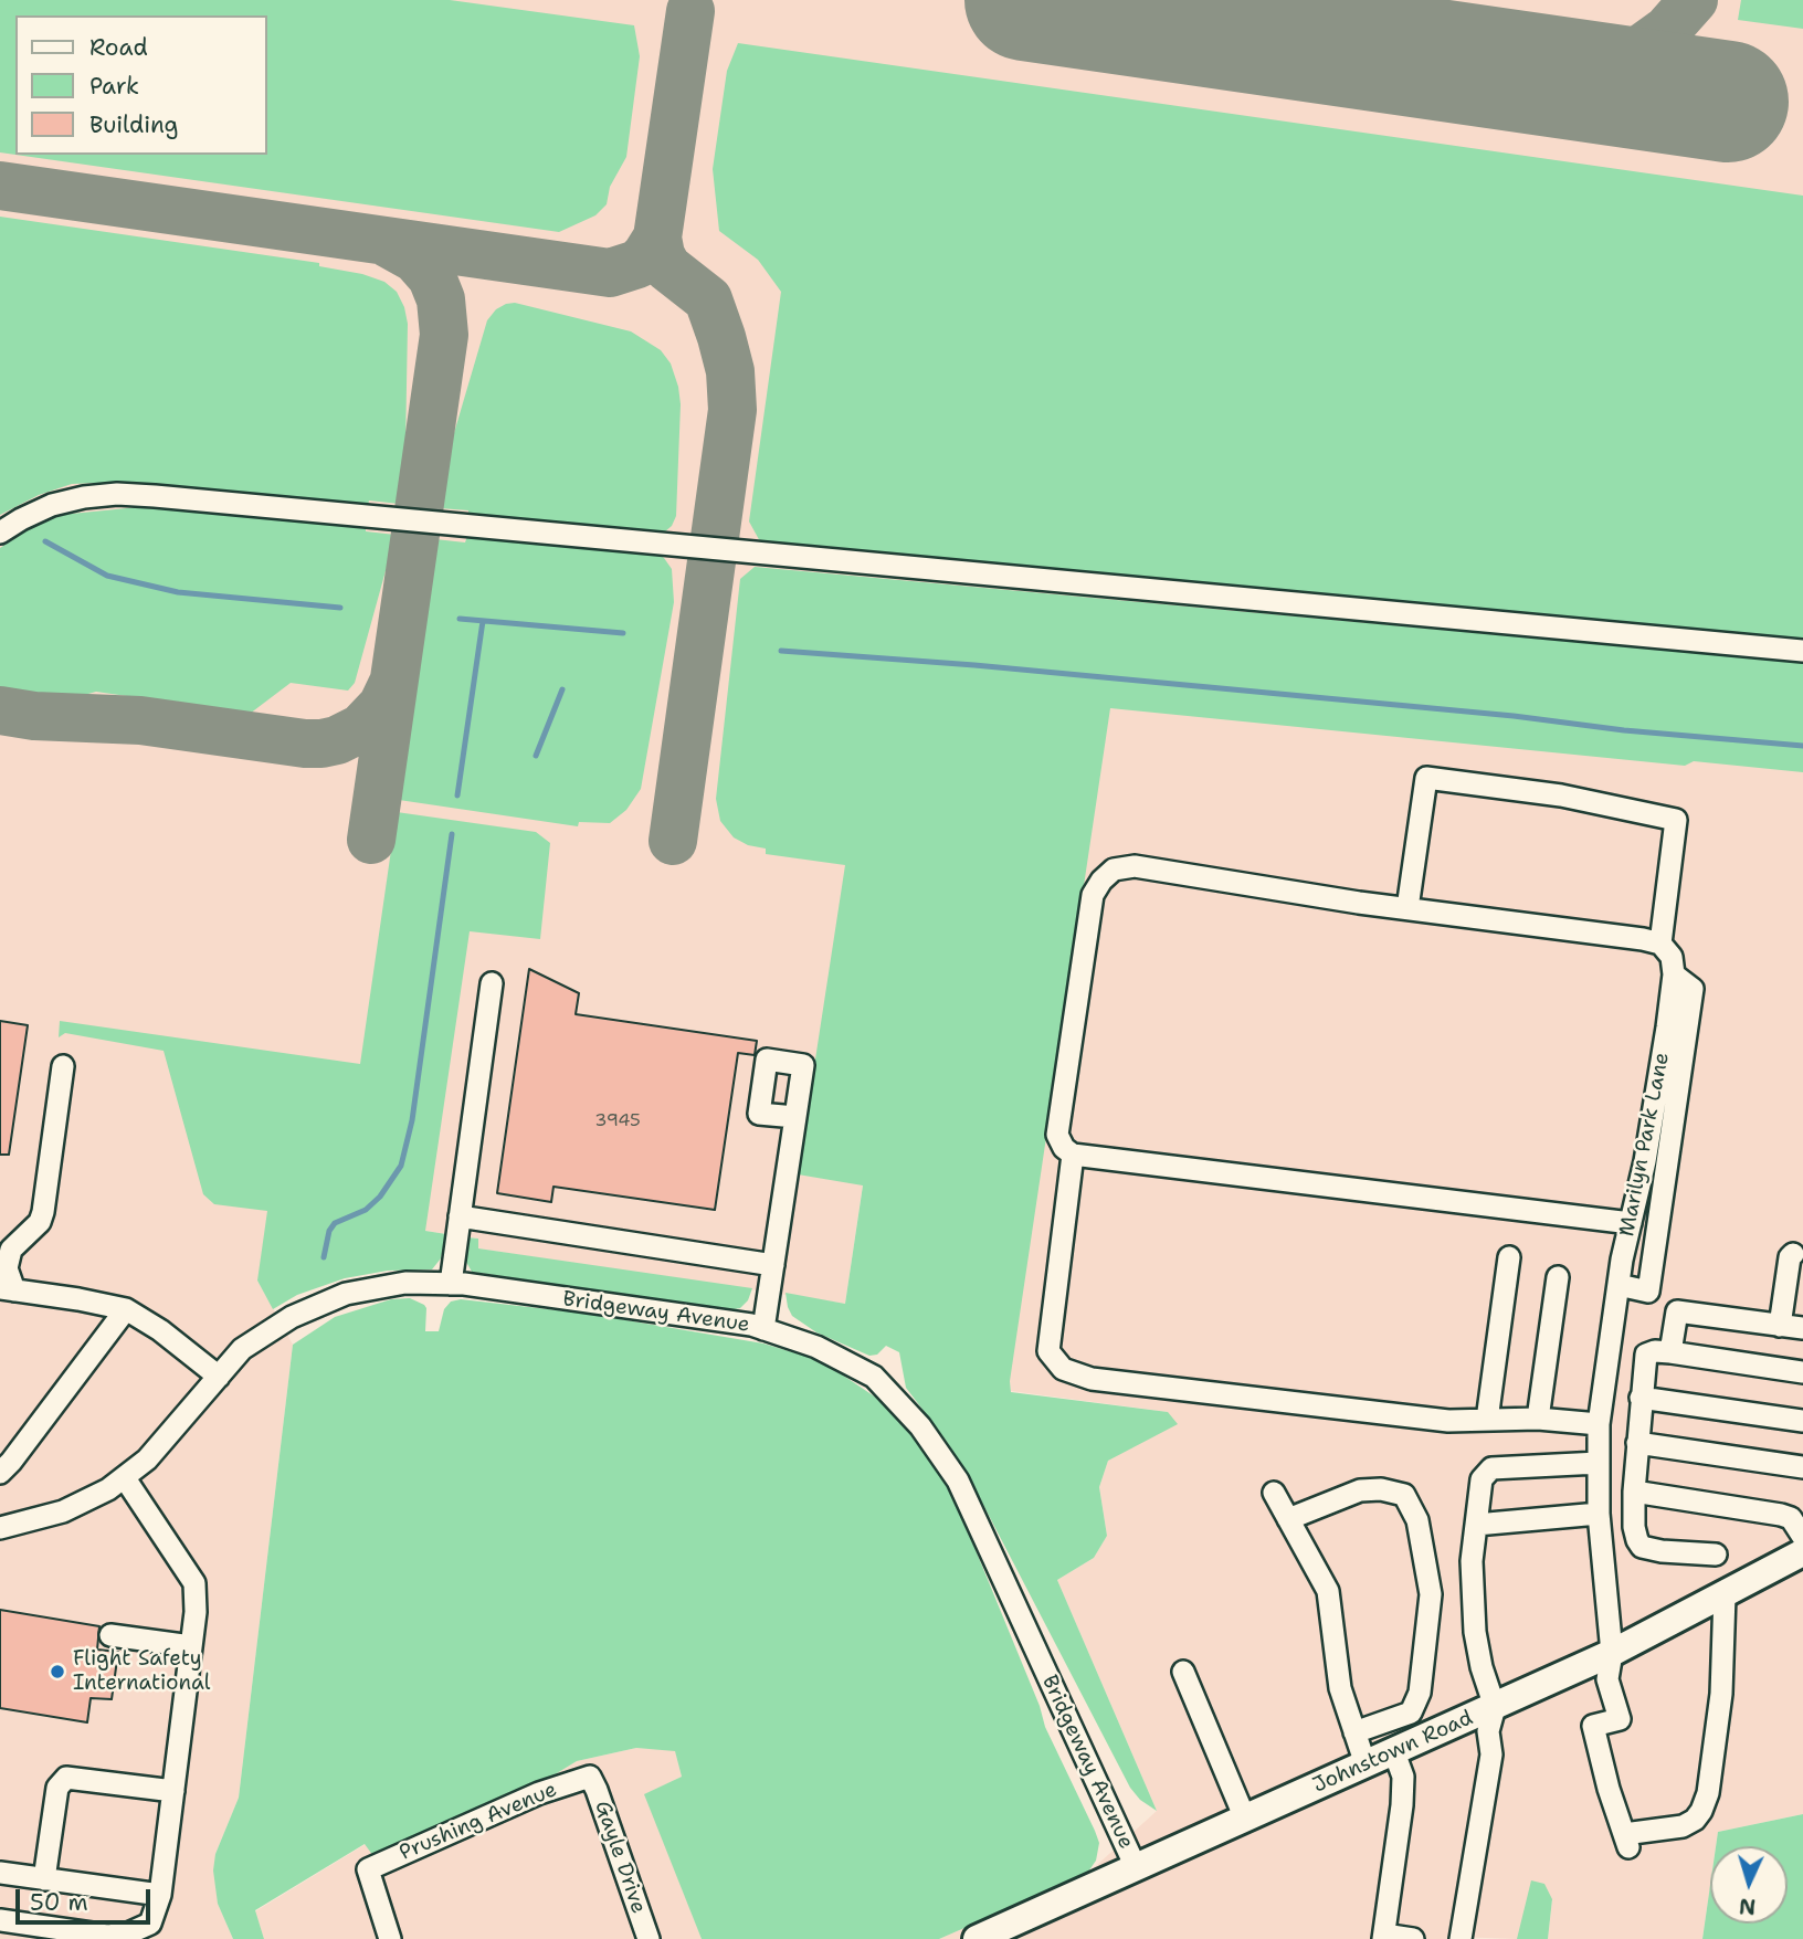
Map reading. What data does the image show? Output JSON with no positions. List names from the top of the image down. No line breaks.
{"streets":{"main road":["Johnstown Road"],"street":["Marilyn Park Lane","Bridgeway Avenue","Prushing Avenue","Gayle Drive"]},"crossings":[["Marilyn Park Lane","Johnstown Road"],["Bridgeway Avenue","Johnstown Road"],["Prushing Avenue","Gayle Drive"]],"places":["Flight Safety International"],"house_numbers":["3945"],"legend":["Road","Park","Building"],"scale_bar":"50 m","north":"bottom"}
